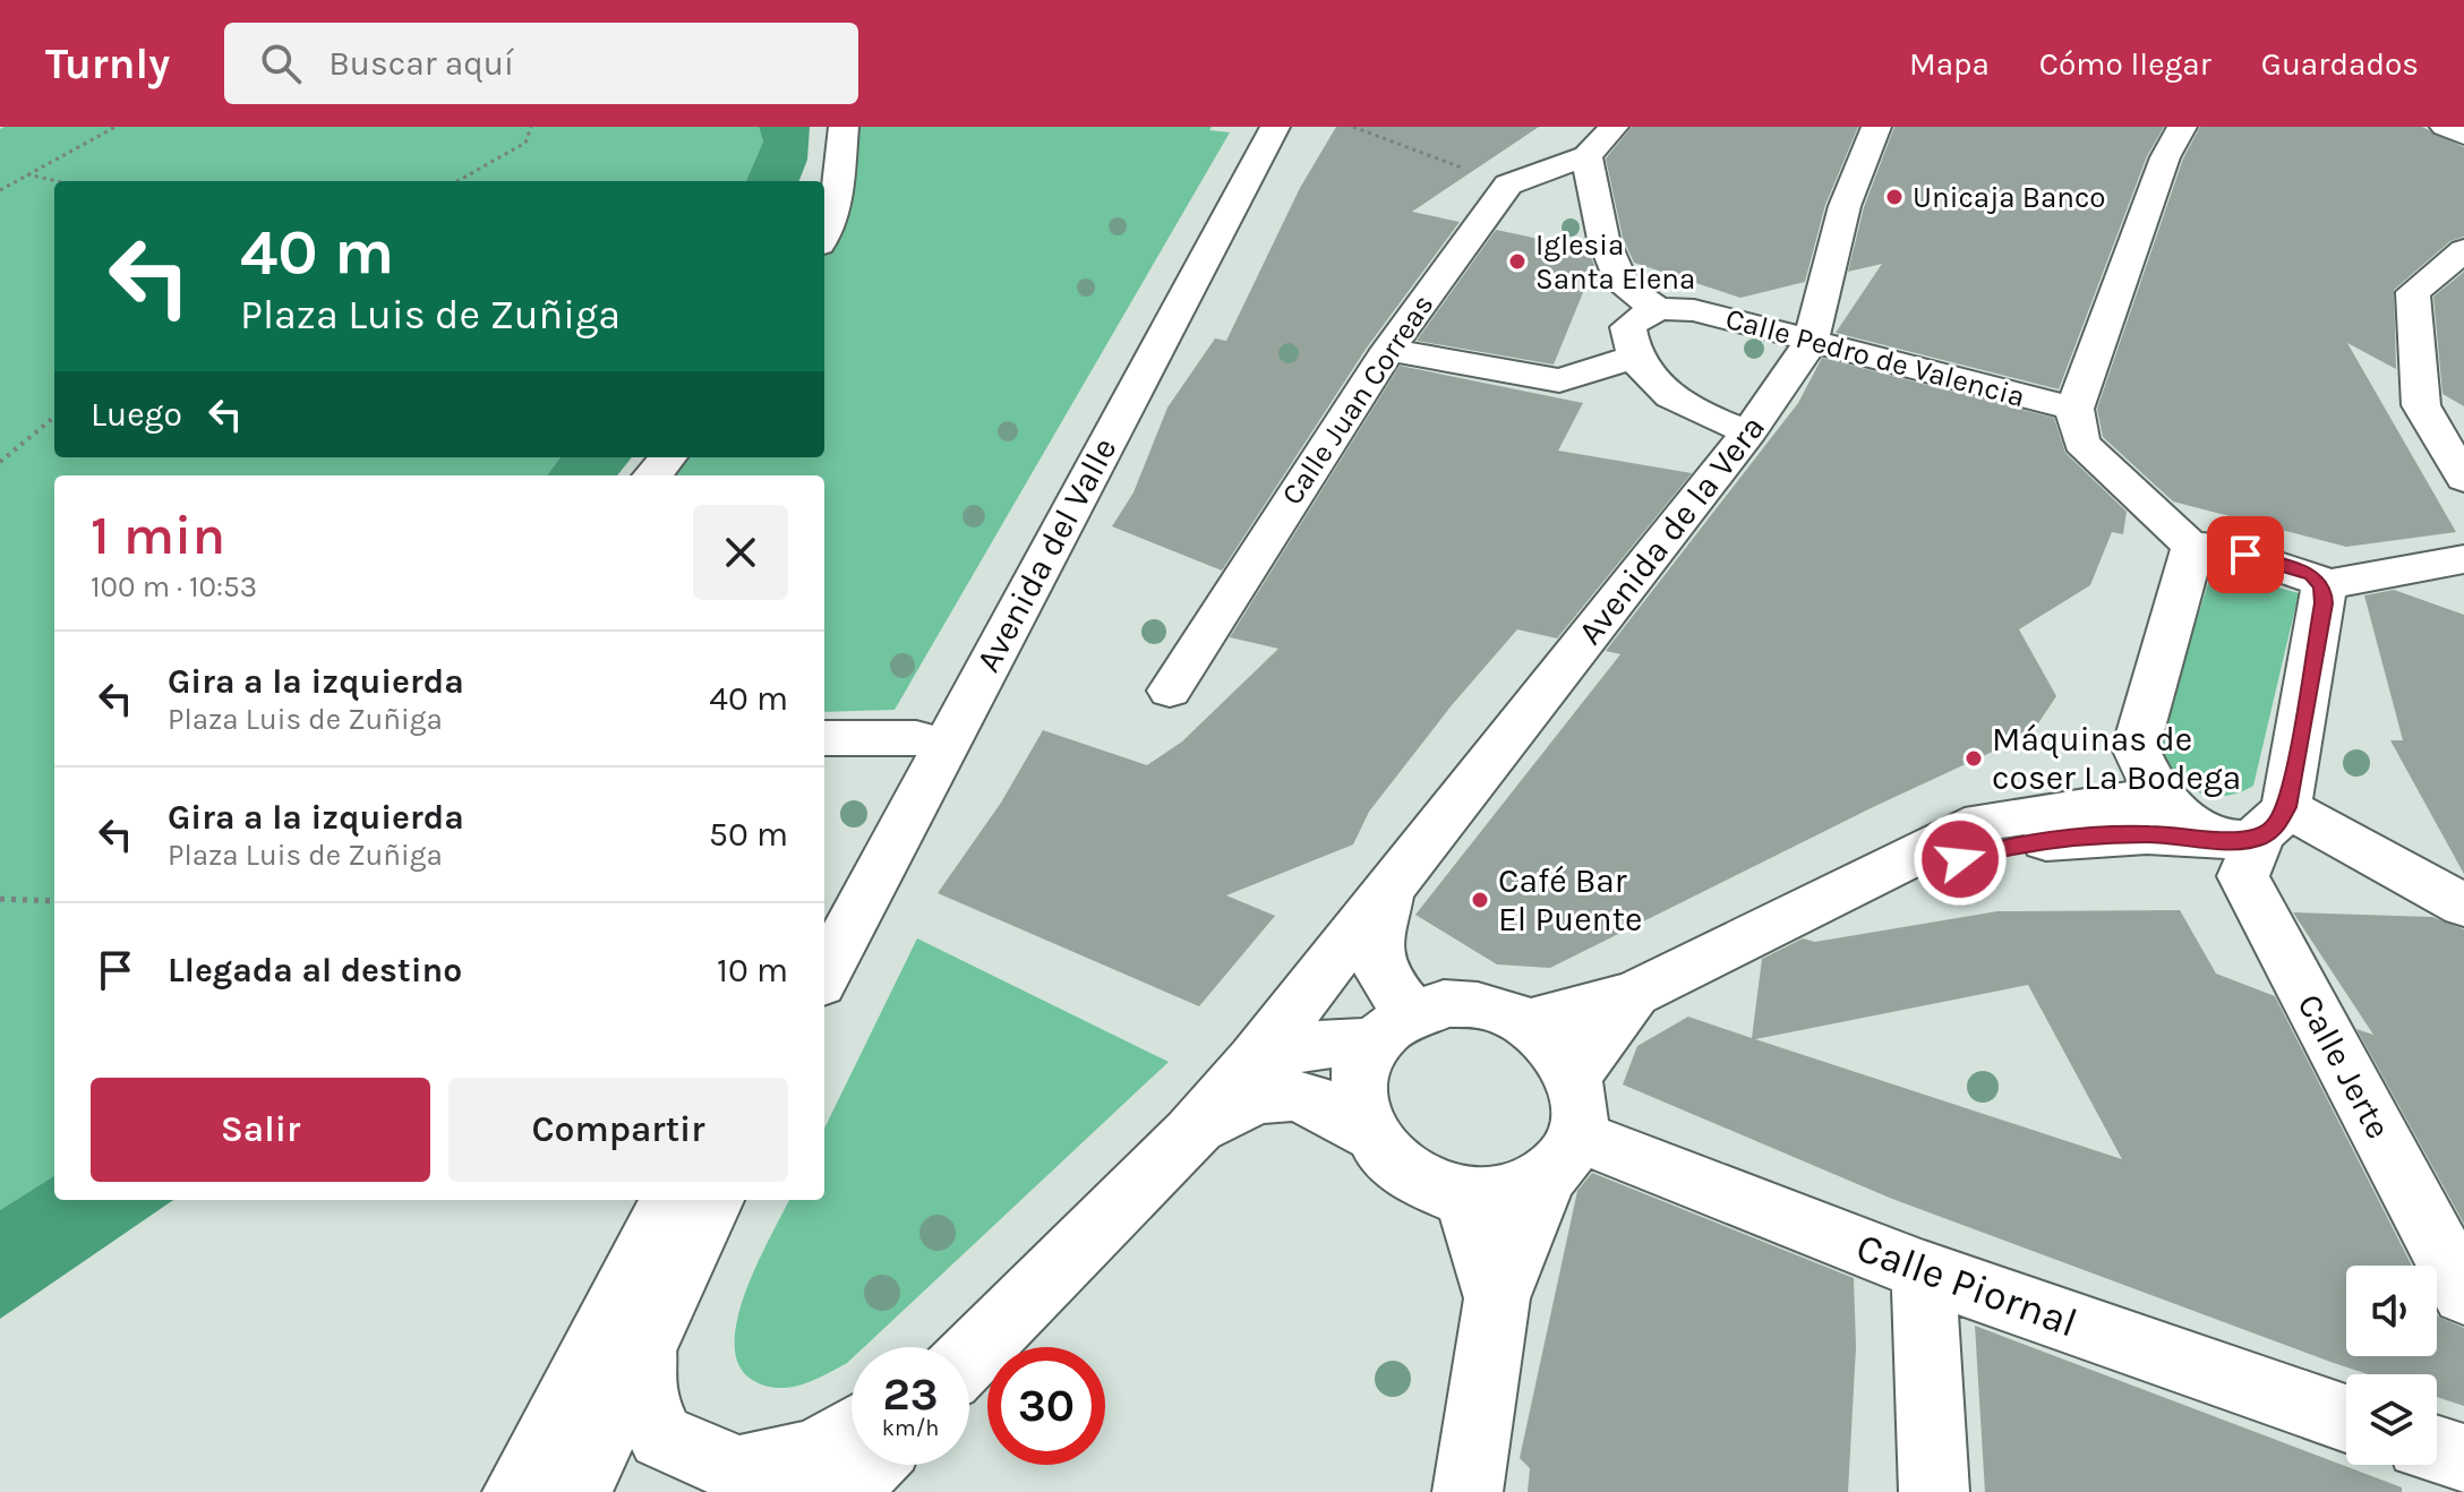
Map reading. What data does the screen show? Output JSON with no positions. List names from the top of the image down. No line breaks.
{"streets":{"street":["Calle Pedro de Valencia","Calle Juan Correas","Avenida de la Vera","Avenida del Valle","Calle Jerte","Calle Piornal"]},"crossings":[["Calle Pedro de Valencia","Avenida de la Vera"],["Avenida de la Vera","Calle Piornal"]],"places":["Unicaja Banco","Iglesia Santa Elena","Máquinas de coser La Bodega","Café Bar El Puente"],"page":{"header":"Turnly","search":"Buscar aquí","nav":["Mapa","Cómo llegar","Guardados"],"turn":["40 m","Plaza Luis de Zuñiga"],"then":"Luego","heading":["1 min","100 m · 10:53"],"list":[{"name":"Gira a la izquierda","note":"Plaza Luis de Zuñiga","value":"40 m"},{"name":"Gira a la izquierda","note":"Plaza Luis de Zuñiga","value":"50 m"},{"name":"Llegada al destino","value":"10 m"}],"buttons":["Salir","Compartir"],"speed":"23 km/h","limit":"30"}}
